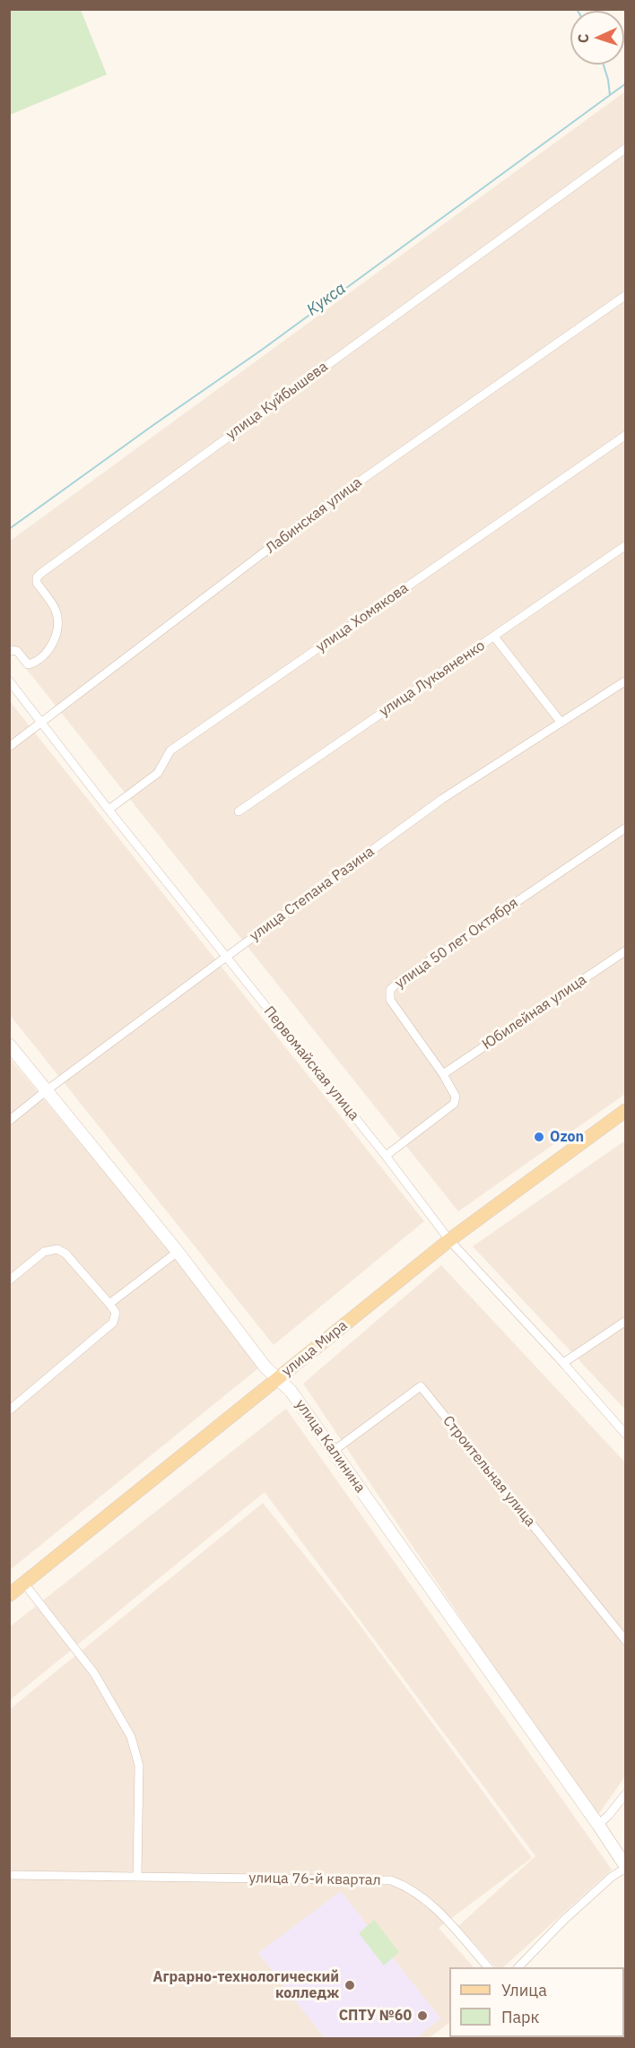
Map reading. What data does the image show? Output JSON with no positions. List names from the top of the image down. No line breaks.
{"streets":{"main road":["улица Мира"],"street":["улица Куйбышева","Лабинская улица","улица Хомякова","улица Лукьяненко","улица Степана Разина","улица 50 лет Октября","Юбилейная улица","Первомайская улица","улица Калинина","Строительная улица","улица 76-й квартал"]},"crossings":[["Лабинская улица","Первомайская улица"],["улица Хомякова","Первомайская улица"],["улица Степана Разина","Первомайская улица"],["улица Степана Разина","улица Калинина"],["улица 50 лет Октября","Юбилейная улица"],["улица 50 лет Октября","Первомайская улица"],["Первомайская улица","улица Мира"],["улица Мира","улица Калинина"],["улица Калинина","Строительная улица"]],"water":["Кукса"],"places":["Ozon","Аграрно-технологический колледж","СПТУ №60"],"legend":["Улица","Парк"],"north":"left"}
